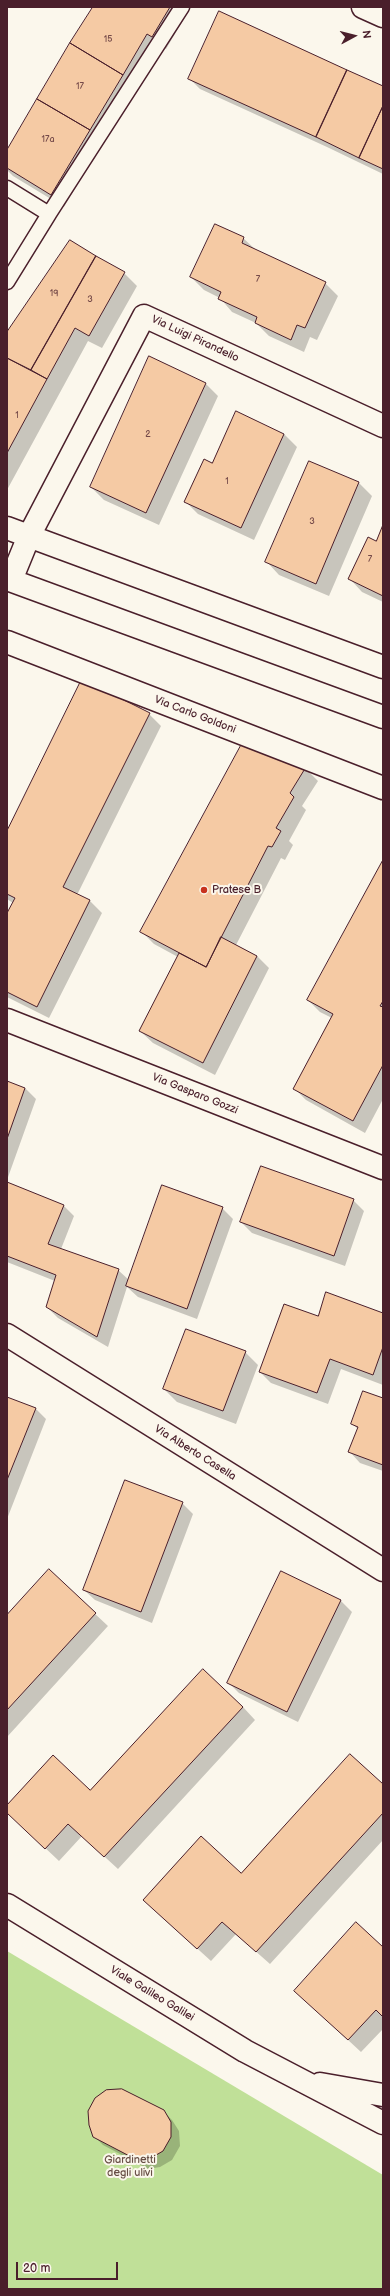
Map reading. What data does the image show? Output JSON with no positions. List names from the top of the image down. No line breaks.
{"streets":{"street":["Via Luigi Pirandello","Via Carlo Goldoni","Via Gasparo Gozzi","Via Alberto Casella","Viale Galileo Galilei"]},"parks":["Giardinetti degli ulivi"],"places":["Pratese B"],"house_numbers":["15","17","17a","7","19","3","1","2","1","3","7"],"scale_bar":"20 m","north":"right"}
